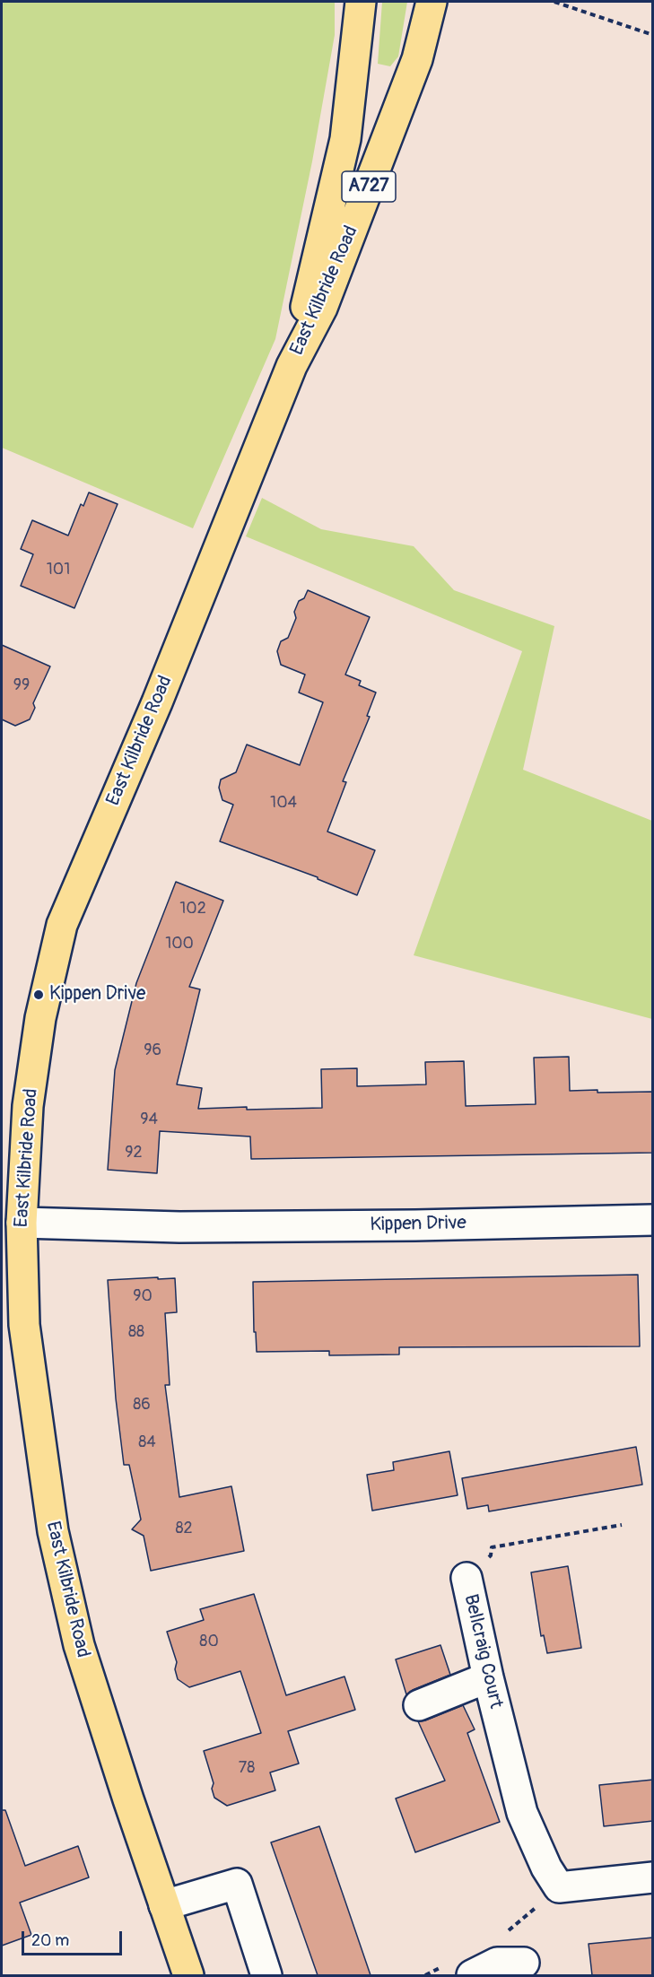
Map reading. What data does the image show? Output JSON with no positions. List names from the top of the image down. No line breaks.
{"streets":{"main road":["A727","East Kilbride Road"],"street":["Kippen Drive","Bellcraig Court"]},"crossings":[["East Kilbride Road","Kippen Drive"]],"places":["Kippen Drive"],"house_numbers":["101","99","104","102","100","96","94","92","90","88","86","84","82","80","78"],"scale_bar":"20 m"}
